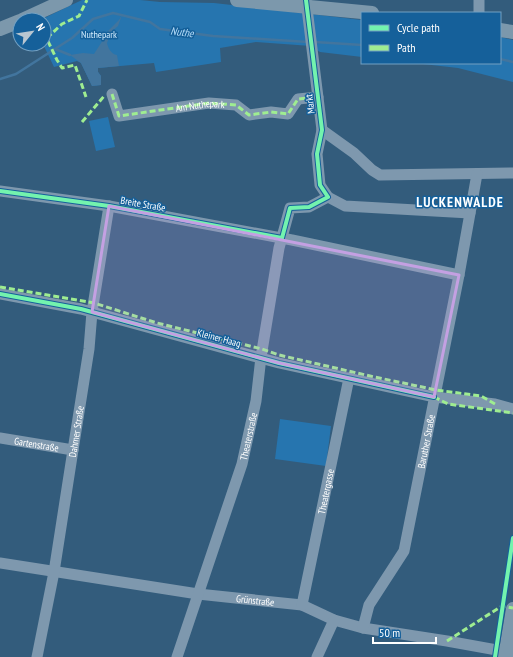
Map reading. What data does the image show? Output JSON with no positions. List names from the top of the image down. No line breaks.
{"streets":{"street":["Markt","Am Nuthepark","Breite Straße","Kleiner Haag","Dahmer Straße","Theaterstraße","Baruther Straße","Gartenstraße","Theatergasse","Grünstraße"]},"crossings":[["Markt","Am Nuthepark"],["Markt","Theaterstraße"],["Breite Straße","Dahmer Straße"],["Breite Straße","Theaterstraße"],["Breite Straße","Baruther Straße"],["Kleiner Haag","Dahmer Straße"],["Kleiner Haag","Theaterstraße"],["Kleiner Haag","Baruther Straße"],["Kleiner Haag","Theatergasse"],["Dahmer Straße","Gartenstraße"],["Dahmer Straße","Grünstraße"],["Theaterstraße","Grünstraße"],["Baruther Straße","Grünstraße"],["Theatergasse","Grünstraße"]],"districts":["LUCKENWALDE"],"water":["Nuthe"],"parks":["Nuthepark"],"legend":["Cycle path","Path"],"scale_bar":"50 m","north":"top right"}
